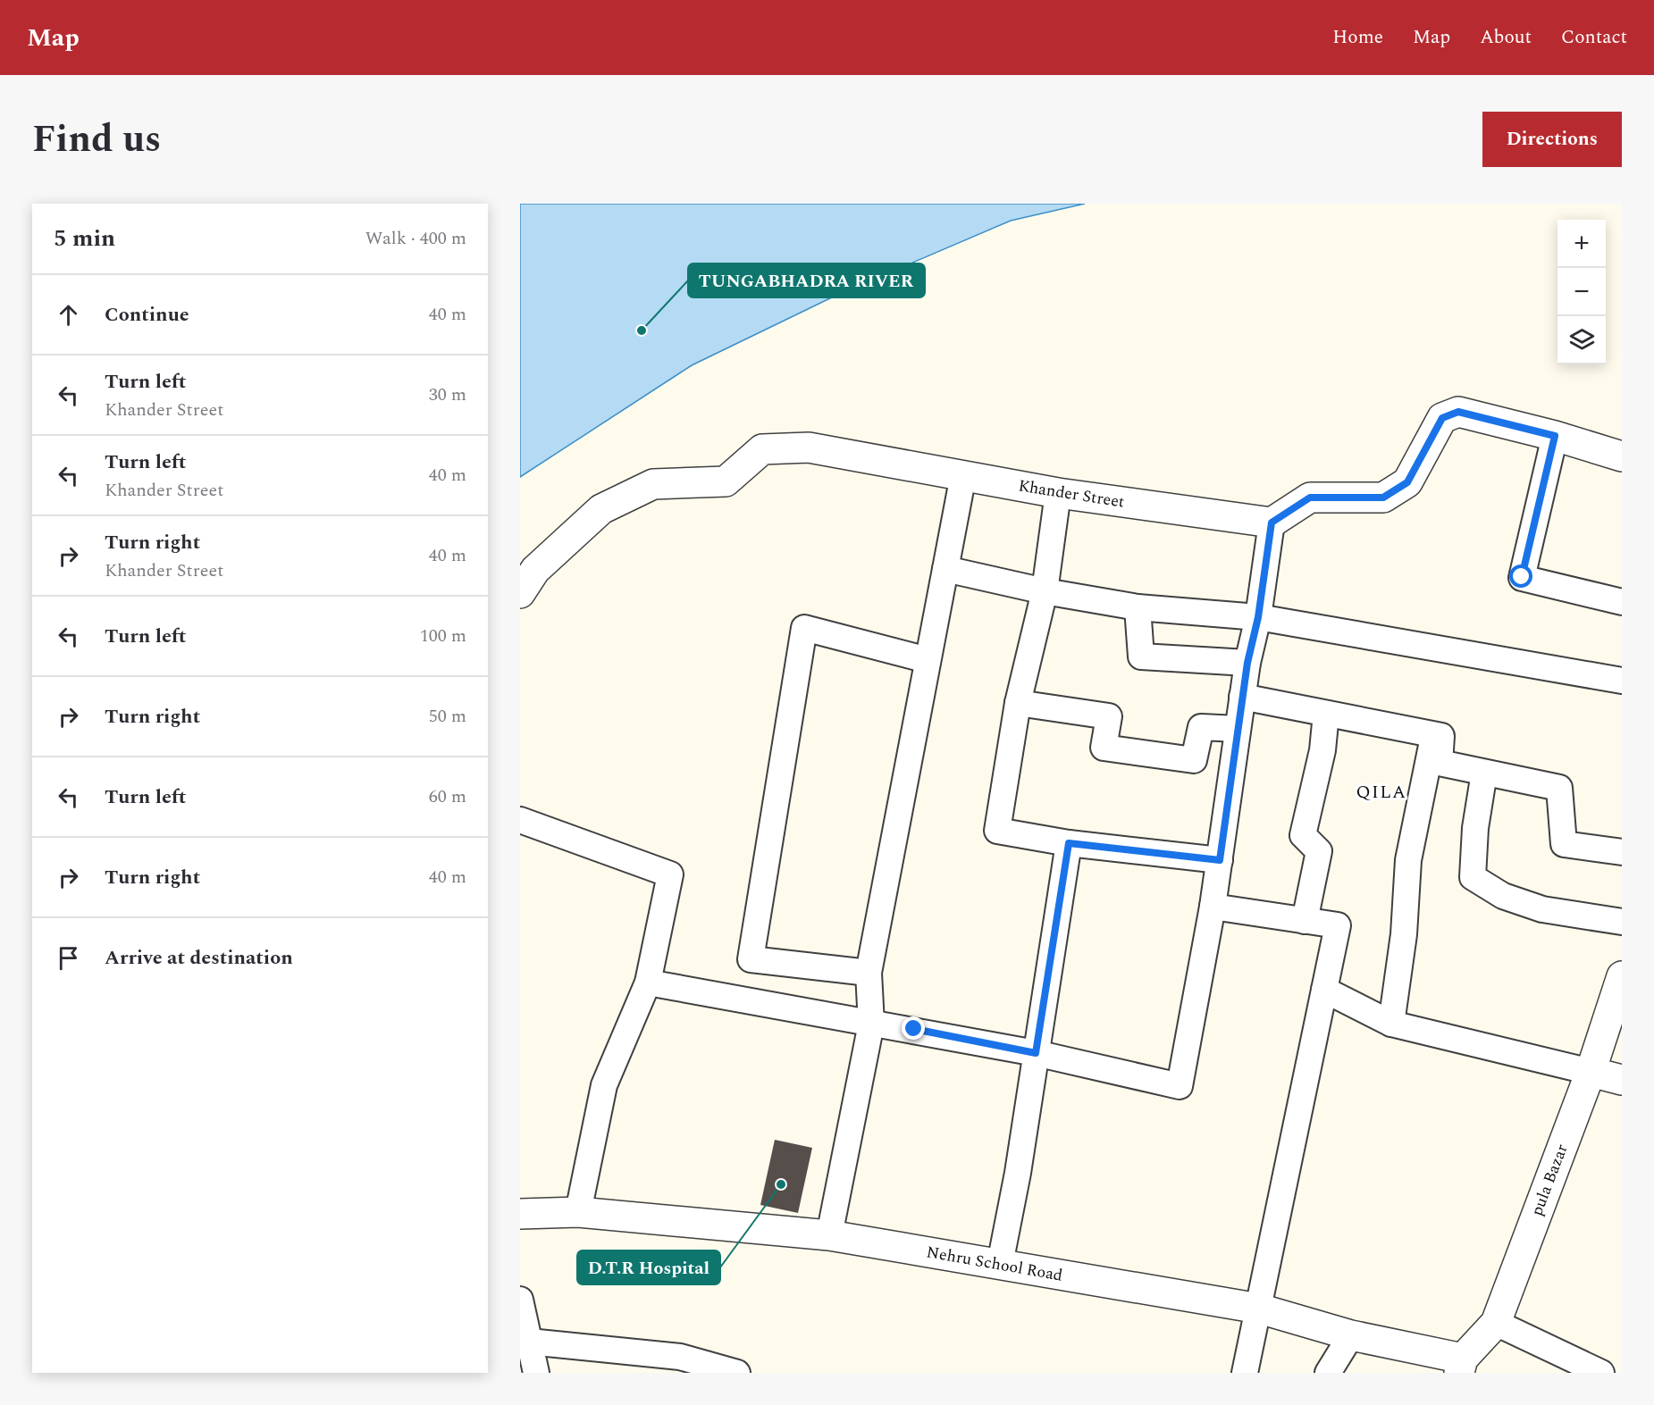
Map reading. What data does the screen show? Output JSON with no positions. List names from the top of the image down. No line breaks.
{"streets":{"street":["Khander Street","pula Bazar","Nehru School Road"]},"crossings":[["pula Bazar","Nehru School Road"]],"districts":["QILA"],"places":["TUNGABHADRA RIVER","D.T.R Hospital"],"page":{"header":"Map","nav":["Home","Map","About","Contact"],"title":"Find us","buttons":"Directions","heading":["5 min","Walk · 400 m"],"map_buttons":["+","−"],"list":[["Continue","40 m"],["Turn left","Khander Street","30 m"],["Turn left","Khander Street","40 m"],["Turn right","Khander Street","40 m"],["Turn left","100 m"],["Turn right","50 m"],["Turn left","60 m"],["Turn right","40 m"],"Arrive at destination"]}}
